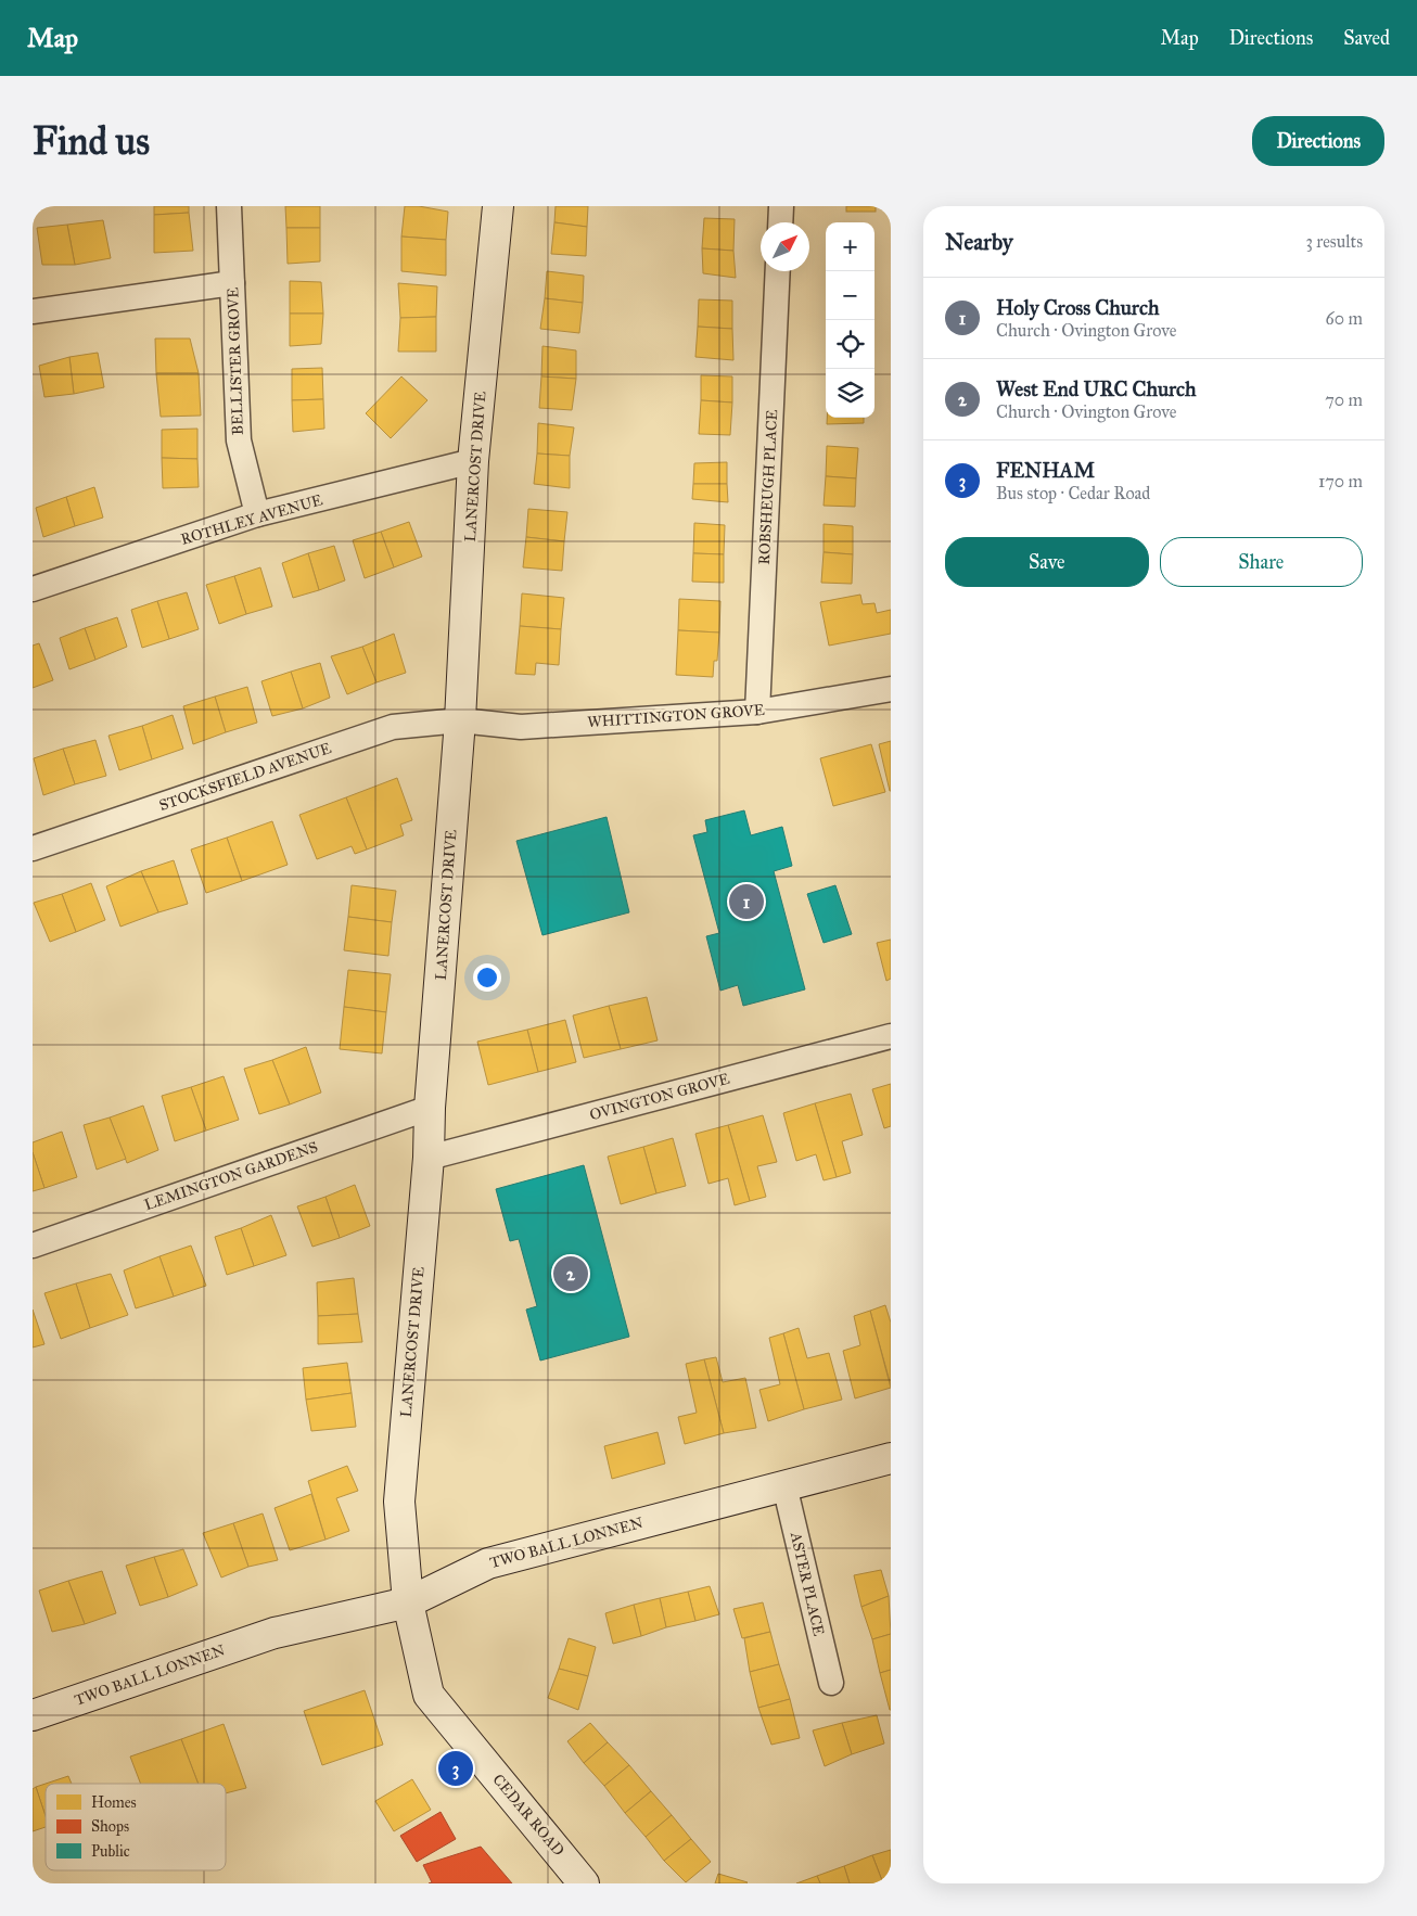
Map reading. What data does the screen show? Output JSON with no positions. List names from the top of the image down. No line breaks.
{"streets":{"street":["BELLISTER GROVE","LANERCOST DRIVE","ROBSHEUGH PLACE","ROTHLEY AVENUE","WHITTINGTON GROVE","STOCKSFIELD AVENUE","OVINGTON GROVE","LEMINGTON GARDENS","TWO BALL LONNEN","ASTER PLACE","CEDAR ROAD"]},"crossings":[["BELLISTER GROVE","ROTHLEY AVENUE"],["LANERCOST DRIVE","ROTHLEY AVENUE"],["LANERCOST DRIVE","WHITTINGTON GROVE"],["LANERCOST DRIVE","STOCKSFIELD AVENUE"],["LANERCOST DRIVE","OVINGTON GROVE"],["LANERCOST DRIVE","LEMINGTON GARDENS"],["LANERCOST DRIVE","TWO BALL LONNEN"],["LANERCOST DRIVE","CEDAR ROAD"],["ROBSHEUGH PLACE","WHITTINGTON GROVE"],["WHITTINGTON GROVE","STOCKSFIELD AVENUE"],["TWO BALL LONNEN","ASTER PLACE"],["TWO BALL LONNEN","CEDAR ROAD"]],"legend":["Homes","Shops","Public"],"north":"top right","page":{"header":"Map","nav":["Map","Directions","Saved"],"buttons":["Directions",["Save","Share"]],"title":"Find us","heading":["Nearby","3 results"],"map_buttons":["+","−"],"list":[{"mark":"1","name":"Holy Cross Church","note":"Church · Ovington Grove","value":"60 m"},{"mark":"2","name":"West End URC Church","note":"Church · Ovington Grove","value":"70 m"},{"mark":"3","name":"FENHAM","note":"Bus stop · Cedar Road","value":"170 m"}],"pins":["1","2","3"]}}
